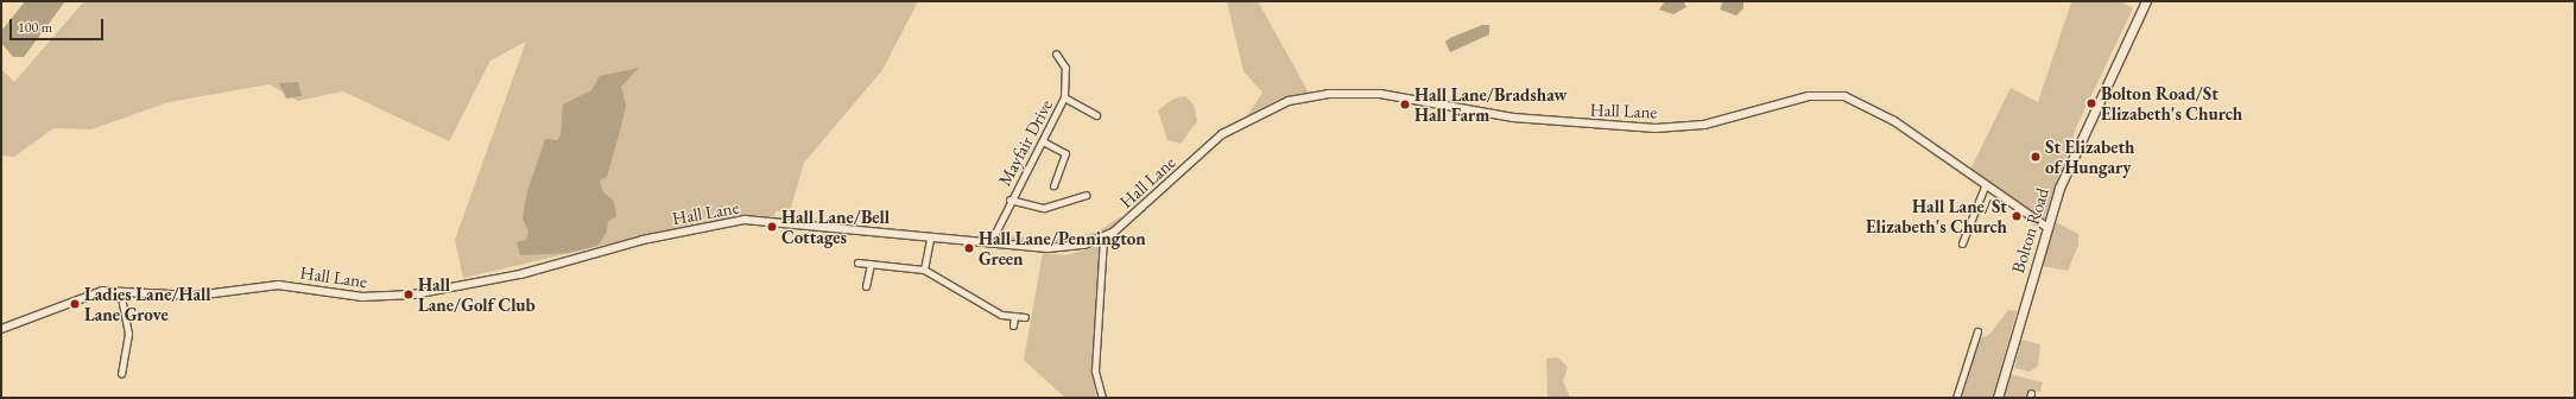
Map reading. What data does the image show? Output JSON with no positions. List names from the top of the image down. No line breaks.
{"streets":{"main road":["Bolton Road"],"street":["Hall Lane","Mayfair Drive"]},"crossings":[["Hall Lane","Mayfair Drive"],["Hall Lane","Bolton Road"]],"places":["Bolton Road/St Elizabeth's Church","Hall Lane/Bradshaw Hall Farm","St Elizabeth of Hungary","Hall Lane/St Elizabeth's Church","Hall Lane/Bell Cottages","Hall Lane/Pennington Green","Hall Lane/Golf Club","Ladies Lane/Hall Lane Grove"],"scale_bar":"100 m"}
